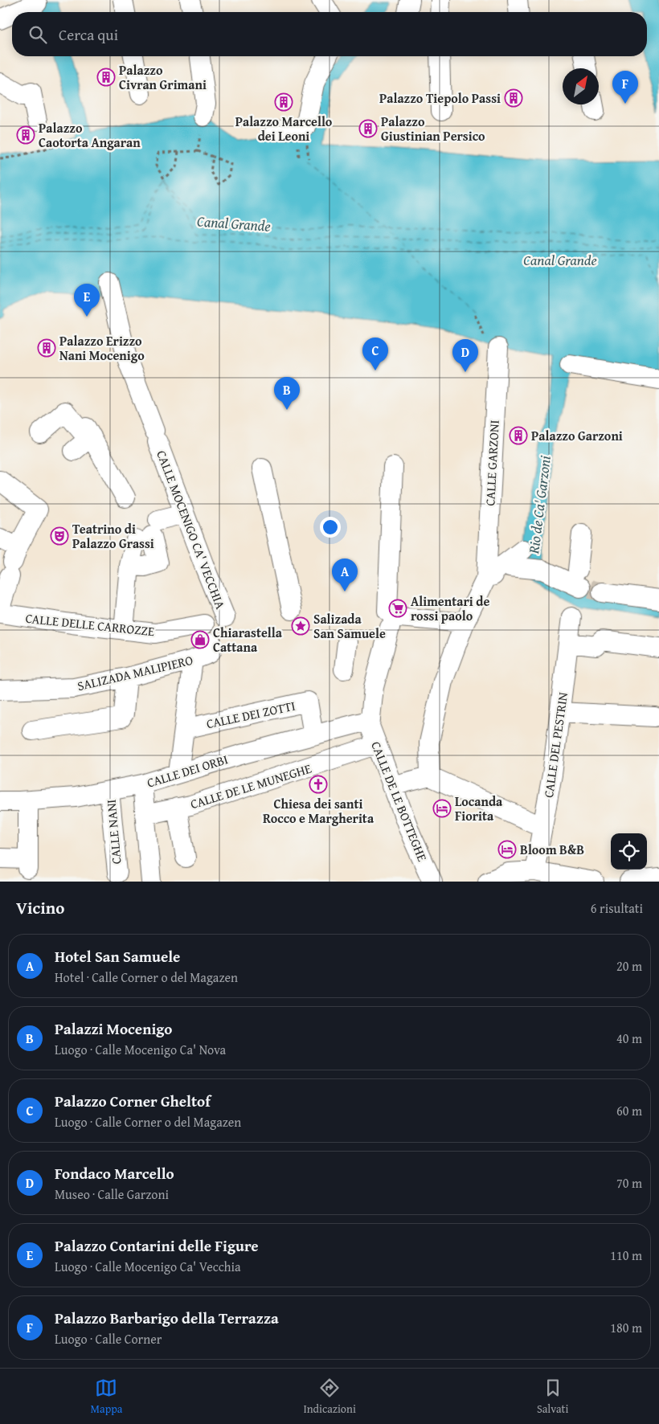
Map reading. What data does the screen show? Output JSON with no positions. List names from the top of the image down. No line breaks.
{"streets":{"street":["CALLE GARZONI","CALLE MOCENIGO CA' VECCHIA","CALLE DELLE CARROZZE","SALIZADA MALIPIERO","CALLE DEI ZOTTI","CALLE DEL PESTRIN","CALLE DEI ORBI","CALLE DE LE MUNEGHE","CALLE DE LE BOTTEGHE","CALLE NANI"]},"crossings":[["CALLE DEI ZOTTI","CALLE DEI ORBI"],["CALLE DEI ORBI","CALLE DE LE BOTTEGHE"],["CALLE DEI ORBI","CALLE NANI"],["CALLE DE LE MUNEGHE","CALLE DE LE BOTTEGHE"]],"water":["Canal Grande","Rio de Ca' Garzoni"],"places":{"building":["Palazzo Civran Grimani","Palazzo Tiepolo Passi","Palazzo Marcello dei Leoni","Palazzo Giustinian Persico","Palazzo Caotorta Angaran","Palazzo Erizzo Nani Mocenigo","Palazzo Garzoni"],"theatre":["Teatrino di Palazzo Grassi"],"supermarket":["Alimentari de rossi paolo"],"place":["Salizada San Samuele"],"shop":["Chiarastella Cattana"],"church":["Chiesa dei santi Rocco e Margherita"],"hotel":["Locanda Fiorita","Bloom B&B"]},"north":"top right","page":{"search":"Cerca qui","pins":["F","E","C","D","B","A"],"heading":["Vicino","6 risultati"],"list":[{"mark":"A","name":"Hotel San Samuele","note":"Hotel · Calle Corner o del Magazen","value":"20 m"},{"mark":"B","name":"Palazzi Mocenigo","note":"Luogo · Calle Mocenigo Ca' Nova","value":"40 m"},{"mark":"C","name":"Palazzo Corner Gheltof","note":"Luogo · Calle Corner o del Magazen","value":"60 m"},{"mark":"D","name":"Fondaco Marcello","note":"Museo · Calle Garzoni","value":"70 m"},{"mark":"E","name":"Palazzo Contarini delle Figure","note":"Luogo · Calle Mocenigo Ca' Vecchia","value":"110 m"},{"mark":"F","name":"Palazzo Barbarigo della Terrazza","note":"Luogo · Calle Corner","value":"180 m"}],"nav":["Mappa","Indicazioni","Salvati"]}}
